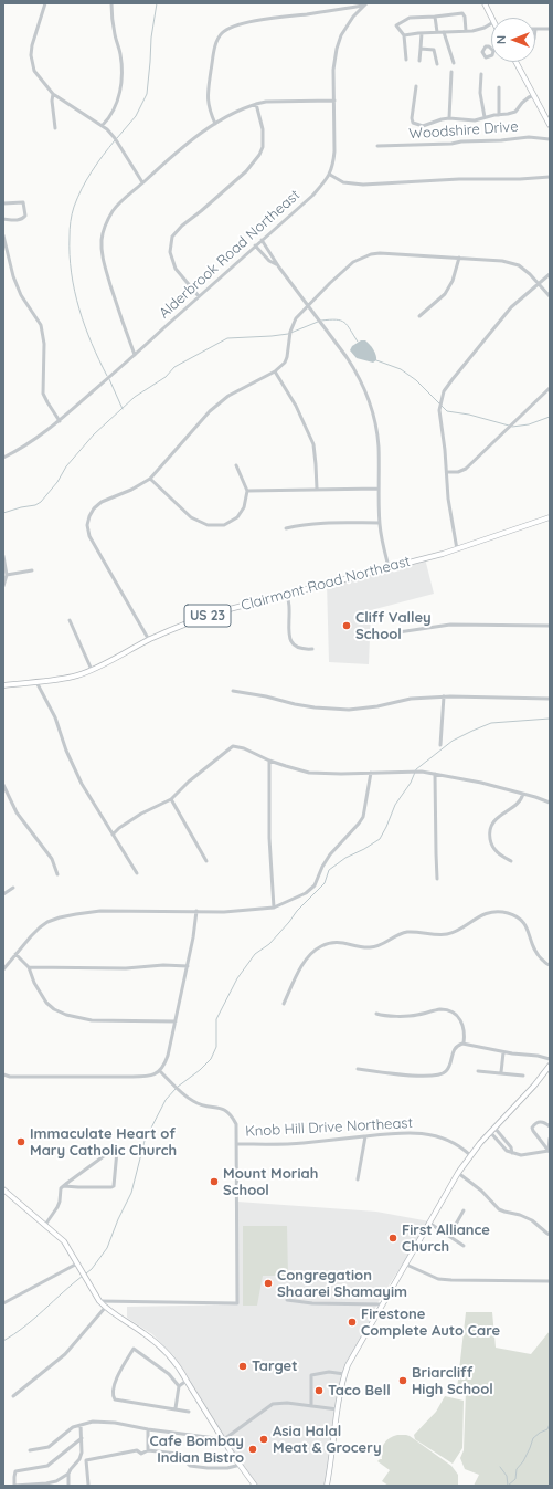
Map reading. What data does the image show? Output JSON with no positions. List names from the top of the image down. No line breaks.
{"streets":{"main road":["Clairmont Road Northeast","US 23"],"street":["Woodshire Drive","Alderbrook Road Northeast","Knob Hill Drive Northeast"]},"places":["Cliff Valley School","Immaculate Heart of Mary Catholic Church","Mount Moriah School","First Alliance Church","Congregation Shaarei Shamayim","Firestone Complete Auto Care","Target","Briarcliff High School","Taco Bell","Asia Halal Meat & Grocery","Cafe Bombay Indian Bistro"],"north":"left"}
